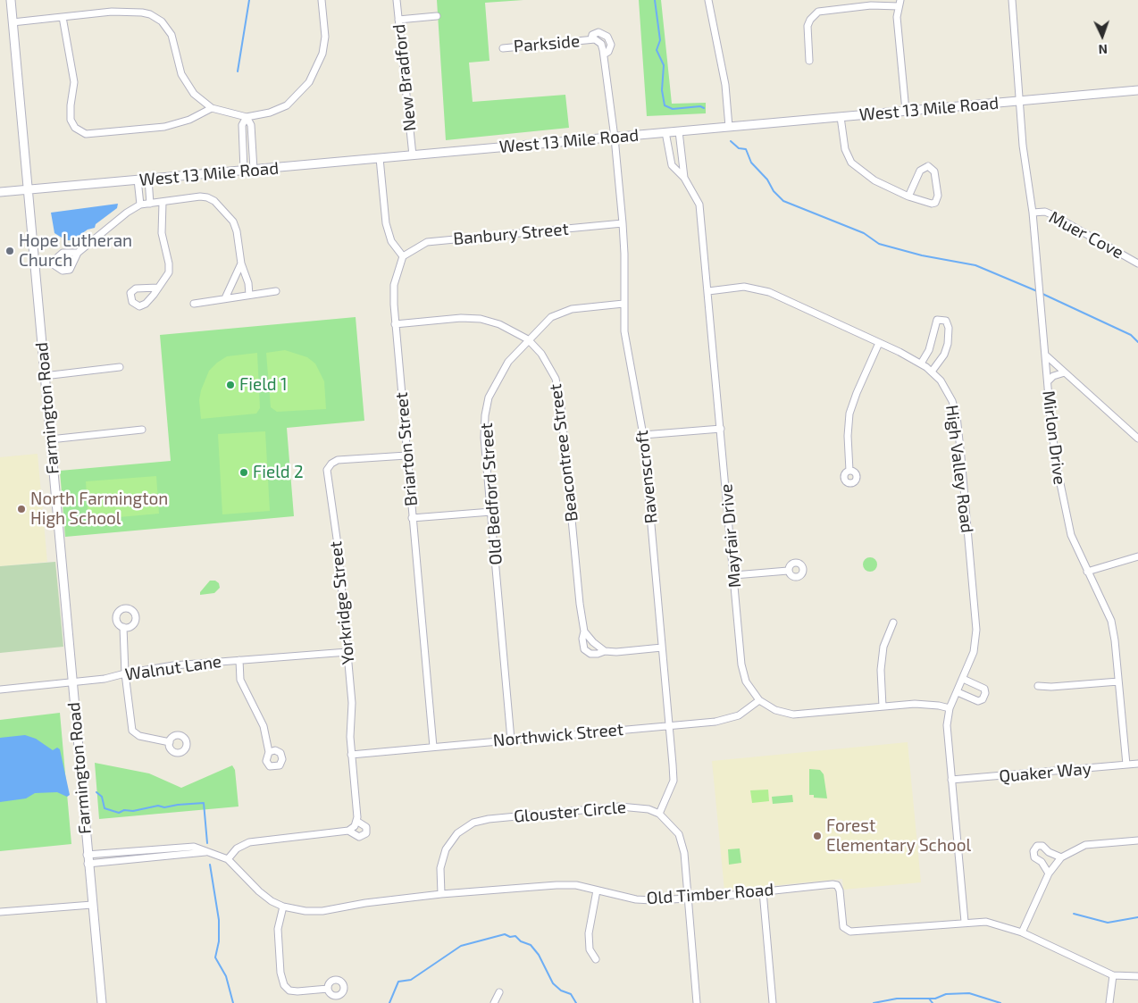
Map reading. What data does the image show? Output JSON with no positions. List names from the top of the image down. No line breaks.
{"streets":{"street":["Parkside","New Bradford","West 13 Mile Road","Banbury Street","Muer Cove","Farmington Road","Mirlon Drive","Briarton Street","Beacontree Street","High Valley Road","Ravenscroft","Old Bedford Street","Mayfair Drive","Yorkridge Street","Walnut Lane","Northwick Street","Quaker Way","Glouster Circle","Old Timber Road"]},"crossings":[["Parkside","West 13 Mile Road"],["Parkside","Ravenscroft"],["New Bradford","West 13 Mile Road"],["West 13 Mile Road","Farmington Road"],["West 13 Mile Road","Mirlon Drive"],["West 13 Mile Road","Ravenscroft"],["West 13 Mile Road","Mayfair Drive"],["Banbury Street","Briarton Street"],["Banbury Street","Ravenscroft"],["Muer Cove","Mirlon Drive"],["Farmington Road","Walnut Lane"],["Mirlon Drive","Quaker Way"],["Briarton Street","Beacontree Street"],["Briarton Street","Yorkridge Street"],["Briarton Street","Northwick Street"],["Beacontree Street","Ravenscroft"],["Beacontree Street","Old Bedford Street"],["High Valley Road","Mayfair Drive"],["High Valley Road","Quaker Way"],["High Valley Road","Old Timber Road"],["Ravenscroft","Old Bedford Street"],["Ravenscroft","Northwick Street"],["Ravenscroft","Glouster Circle"],["Old Bedford Street","Northwick Street"],["Mayfair Drive","Northwick Street"],["Yorkridge Street","Walnut Lane"],["Yorkridge Street","Northwick Street"],["Yorkridge Street","Old Timber Road"],["Glouster Circle","Old Timber Road"]],"places":["Hope Lutheran Church","Field 1","Field 2","North Farmington High School","Forest Elementary School"],"north":"bottom"}
